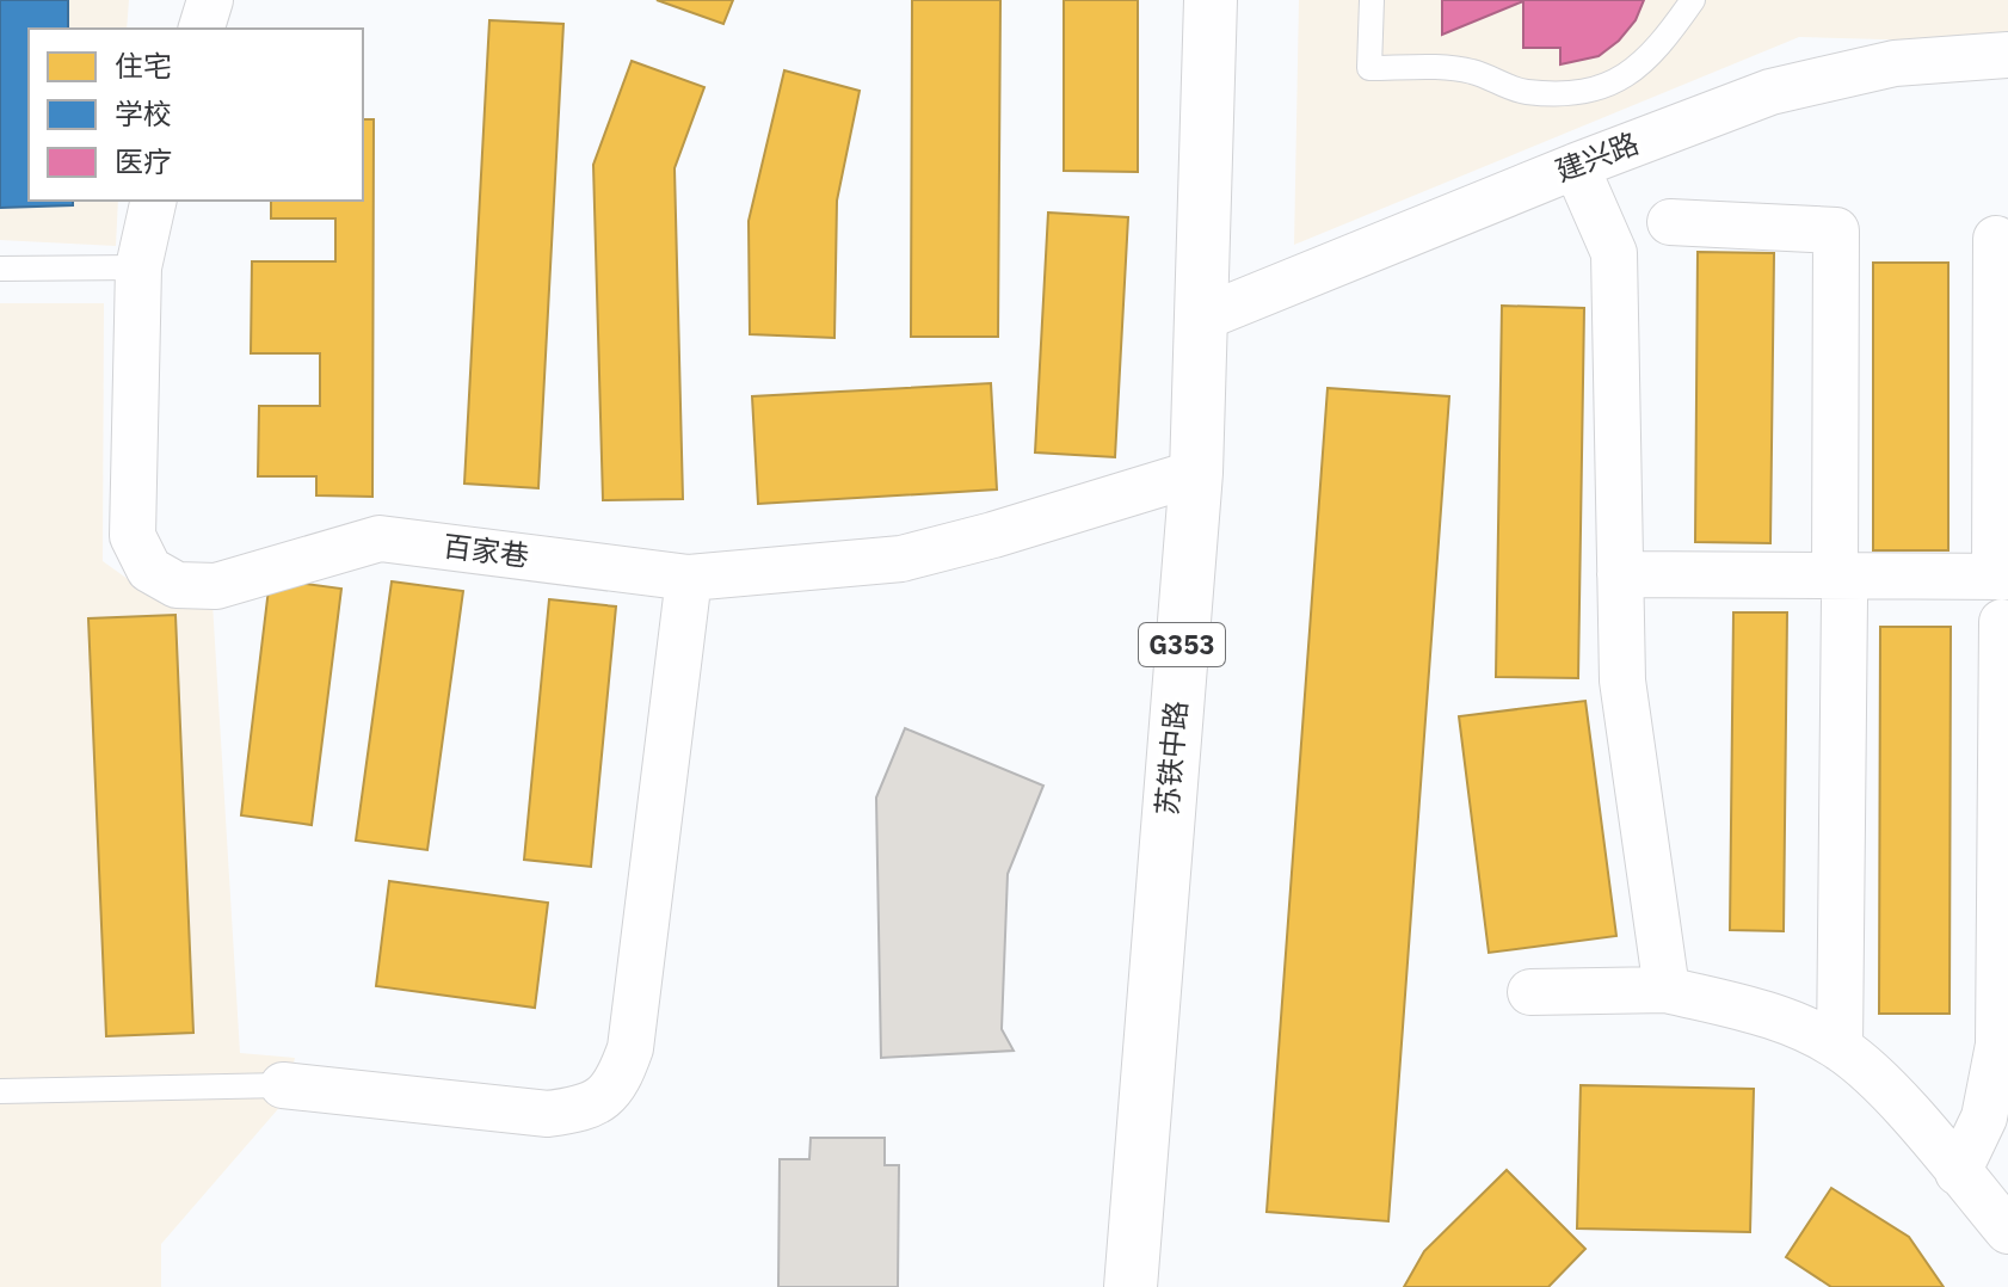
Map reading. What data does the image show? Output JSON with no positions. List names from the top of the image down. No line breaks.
{"streets":{"highway":["G353","苏铁中路"],"street":["建兴路","百家巷"]},"crossings":[["建兴路","苏铁中路"],["百家巷","苏铁中路"]],"legend":["住宅","学校","医疗"]}
